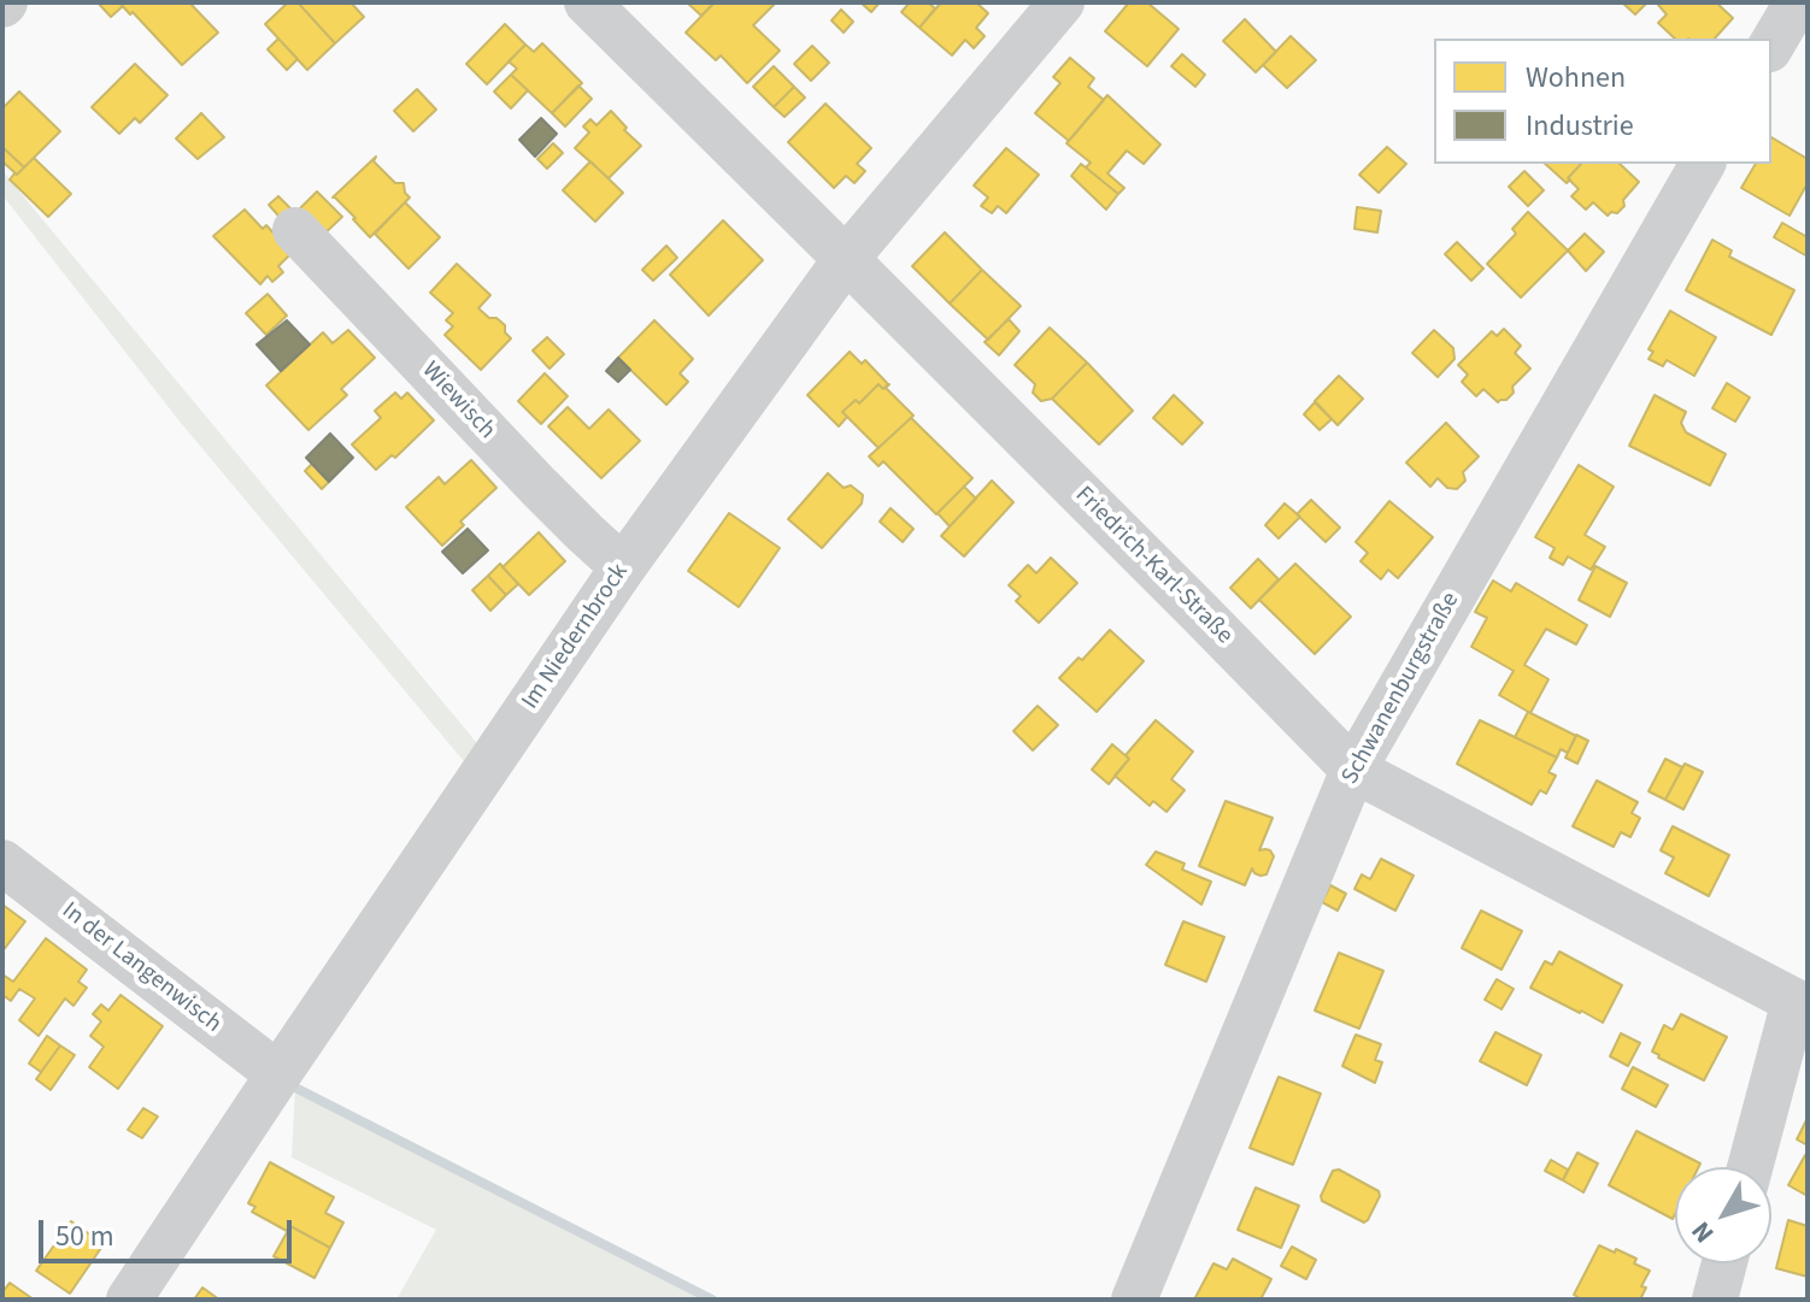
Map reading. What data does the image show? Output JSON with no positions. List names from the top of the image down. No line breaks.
{"streets":{"street":["Wiewisch","Friedrich-Karl-Straße","Im Niedernbrock","Schwanenburgstraße","In der Langenwisch"]},"crossings":[["Wiewisch","Im Niedernbrock"],["Friedrich-Karl-Straße","Im Niedernbrock"],["Friedrich-Karl-Straße","Schwanenburgstraße"],["Im Niedernbrock","In der Langenwisch"]],"legend":["Wohnen","Industrie"],"scale_bar":"50 m","north":"bottom left"}
